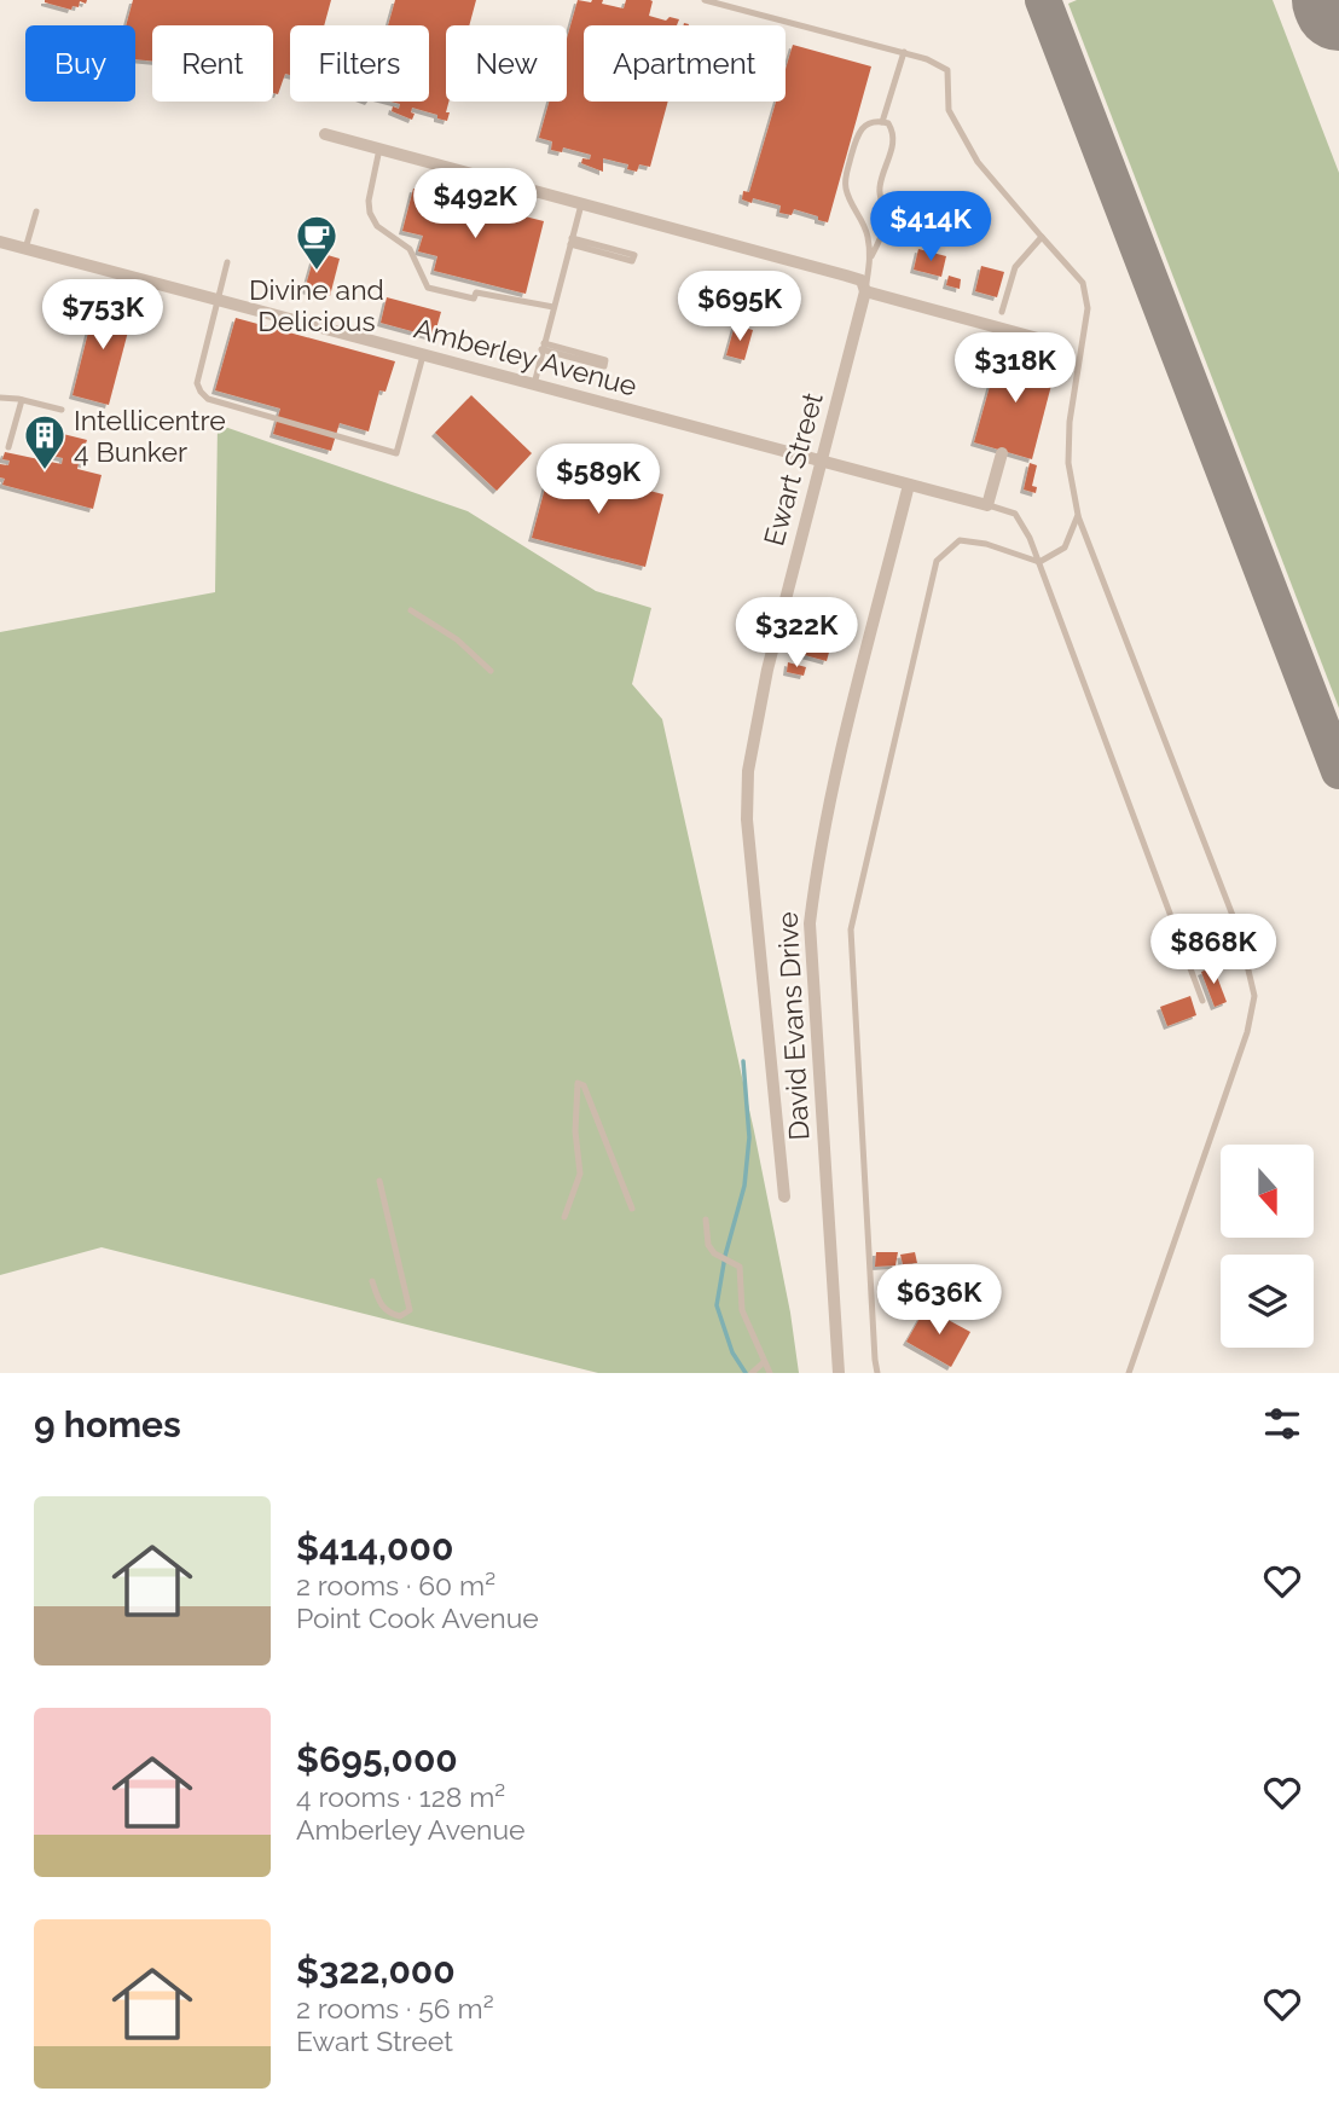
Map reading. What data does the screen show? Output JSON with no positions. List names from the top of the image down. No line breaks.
{"streets":{"street":["Amberley Avenue","Ewart Street","David Evans Drive"]},"crossings":[["Amberley Avenue","Ewart Street"],["Amberley Avenue","David Evans Drive"]],"places":{"cafe":["Divine and Delicious"],"building":["Intellicentre 4 Bunker"]},"north":"bottom","page":{"chip":["Buy","Rent","Filters","New","Apartment"],"price":["$492K","$414K","$695K","$753K","$318K","$589K","$322K","$868K","$636K"],"heading":"9 homes","list":[{"name":"$414,000","note":"2 rooms · 60 m² · Point Cook Avenue"},{"name":"$695,000","note":"4 rooms · 128 m² · Amberley Avenue"},{"name":"$322,000","note":"2 rooms · 56 m² · Ewart Street"}]}}
